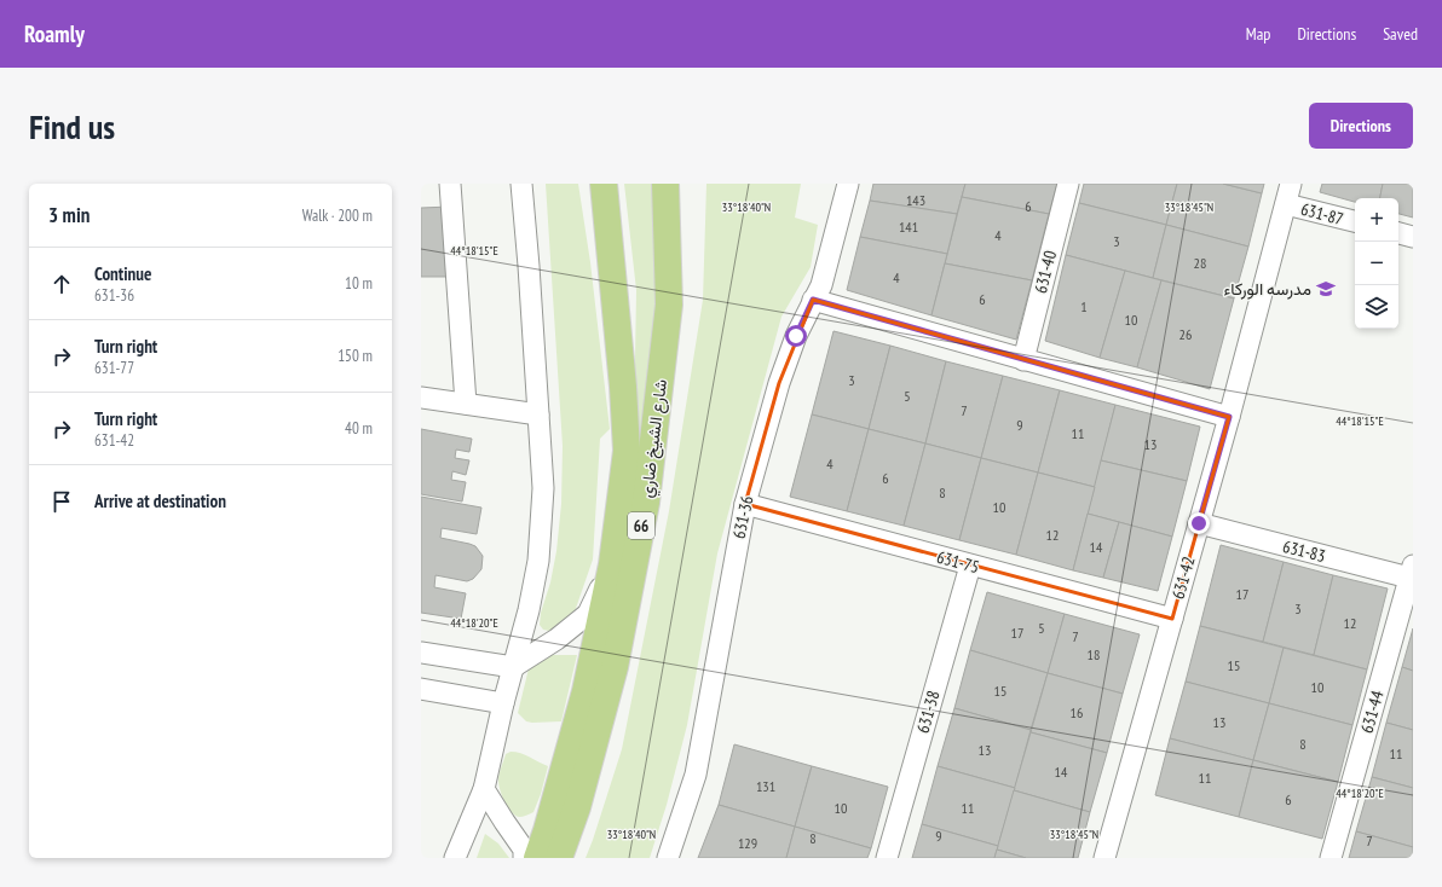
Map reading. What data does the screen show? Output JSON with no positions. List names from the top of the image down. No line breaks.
{"streets":{"main road":["شارع الشيخ ضاري","66"],"street":["631-87","631-40","631-36","631-83","631-75","631-42","631-38","631-44"]},"crossings":[["631-87","631-42"],["631-36","631-75"],["631-83","631-42"],["631-83","631-44"],["631-75","631-42"],["631-75","631-38"]],"places":{"school or university":["مدرسه الوركاء"]},"house_numbers":["143","6","141","4","3","28","4","6","1","10","26","3","5","7","9","11","13","4","6","8","10","12","14","17","3","12","5","17","7","18","15","10","15","16","13","8","13","11","14","11","131","6","10","11","9","8","7","129"],"page":{"header":"Roamly","nav":["Map","Directions","Saved"],"buttons":"Directions","title":"Find us","heading":["3 min","Walk · 200 m"],"map_buttons":["+","−"],"list":[["Continue","631-36","10 m"],["Turn right","631-77","150 m"],["Turn right","631-42","40 m"],"Arrive at destination"]},"coordinates":["33°18'40\"N","33°18'45\"N","44°18'15\"E","44°18'20\"E"]}
